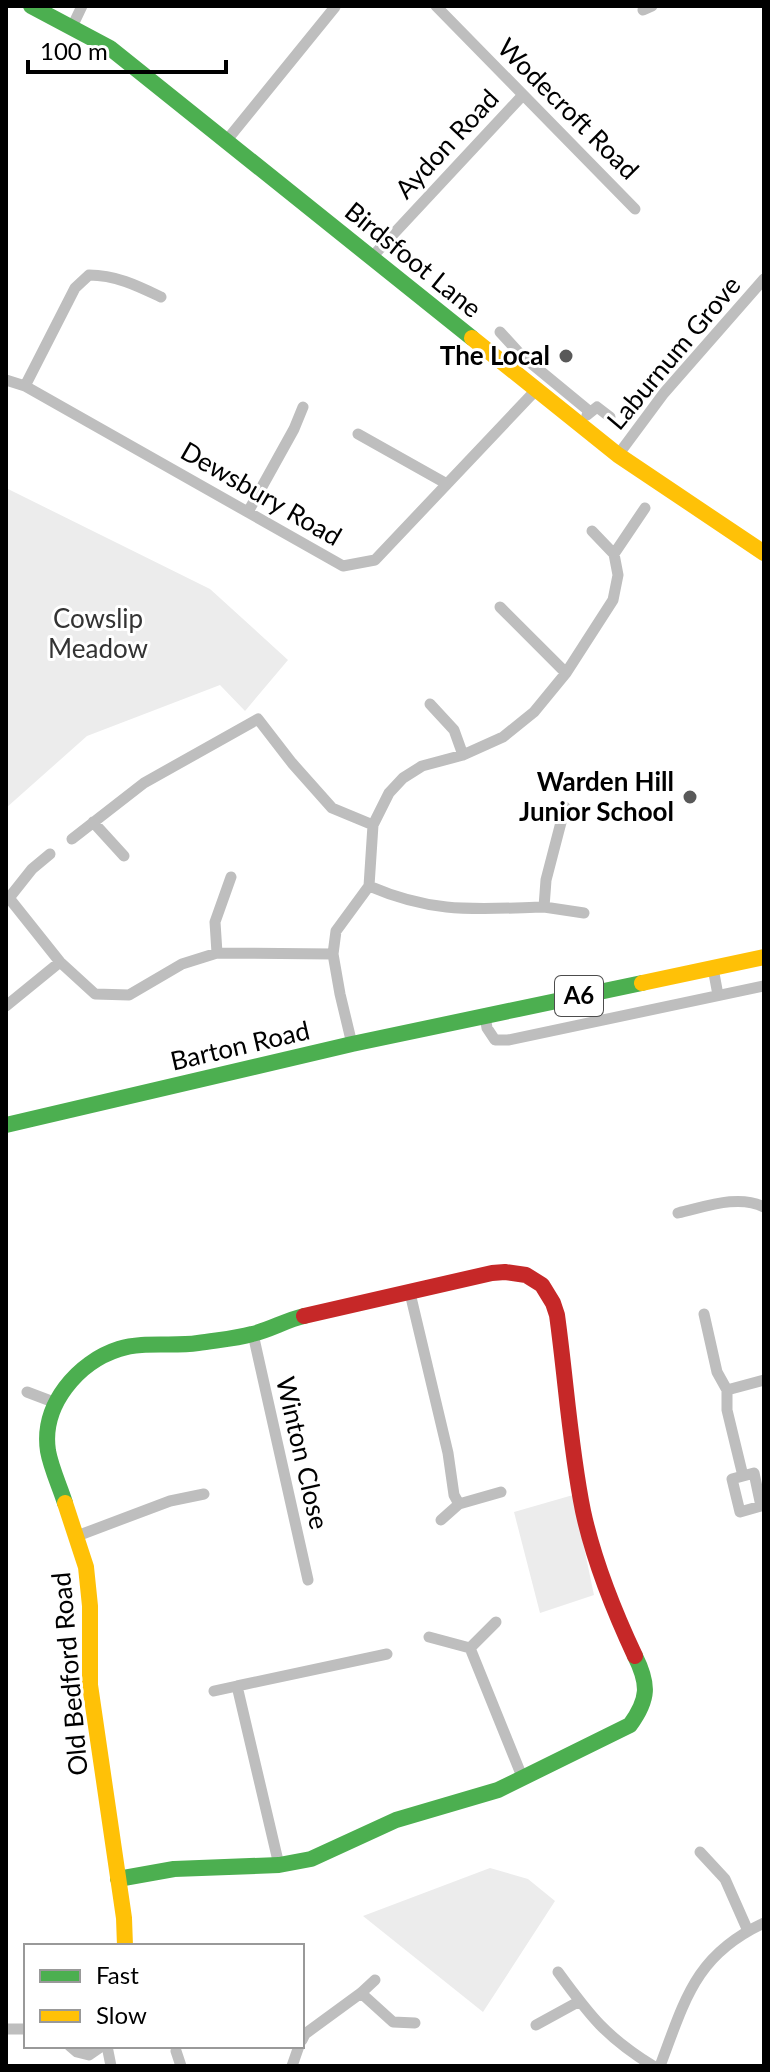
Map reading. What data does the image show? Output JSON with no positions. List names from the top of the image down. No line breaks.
{"streets":{"main road":["Birdsfoot Lane","A6","Barton Road","Old Bedford Road"],"street":["Wodecroft Road","Aydon Road","Laburnum Grove","Dewsbury Road","Winton Close"]},"crossings":[["Wodecroft Road","Aydon Road"],["Aydon Road","Birdsfoot Lane"],["Birdsfoot Lane","Laburnum Grove"],["Birdsfoot Lane","Dewsbury Road"],["Winton Close","Old Bedford Road"]],"parks":["Cowslip Meadow"],"places":["The Local","Warden Hill Junior School"],"legend":["Fast","Slow"],"scale_bar":"100 m"}
